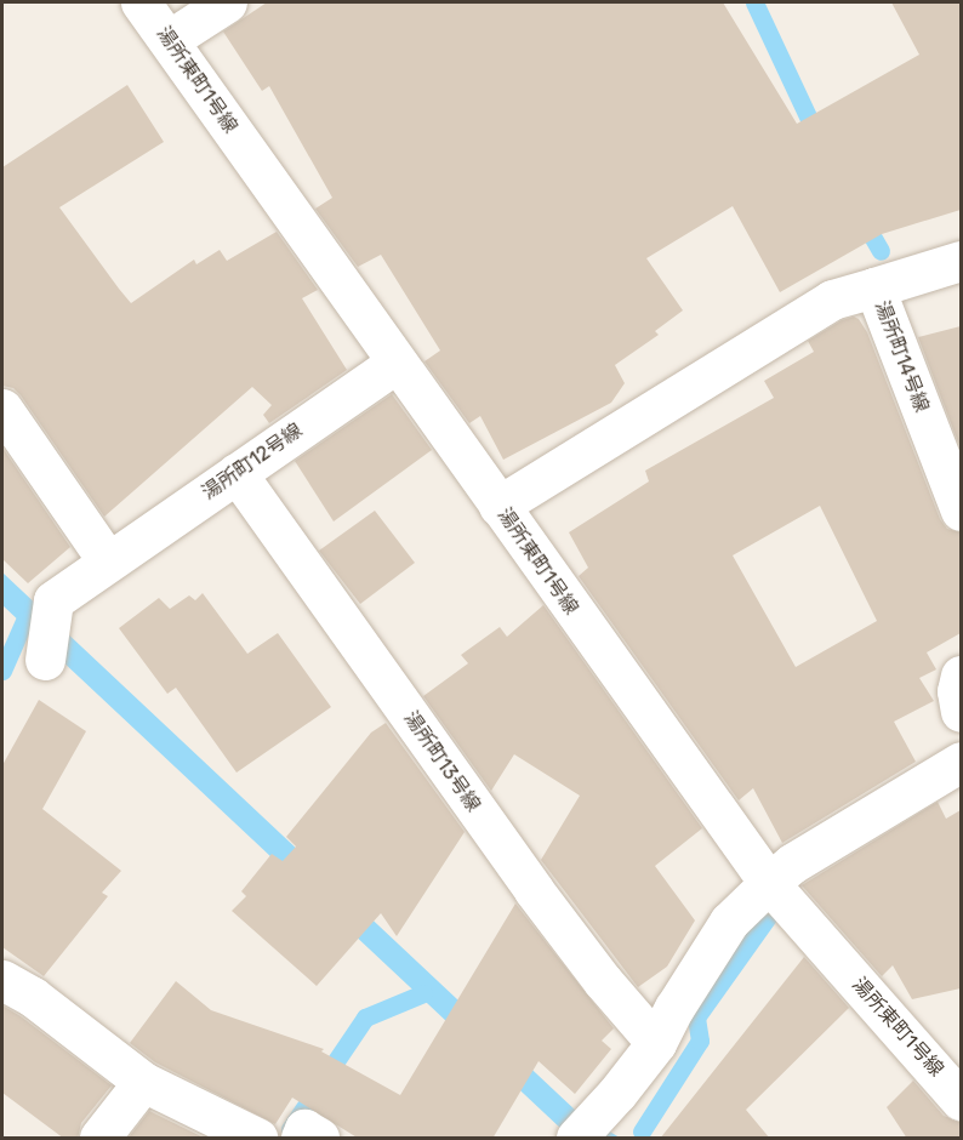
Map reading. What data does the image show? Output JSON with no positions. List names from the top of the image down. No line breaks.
{"streets":{"street":["湯所東町1号線","湯所町14号線","湯所町12号線","湯所町13号線"]},"crossings":[["湯所東町1号線","湯所町12号線"],["湯所町12号線","湯所町13号線"]]}
